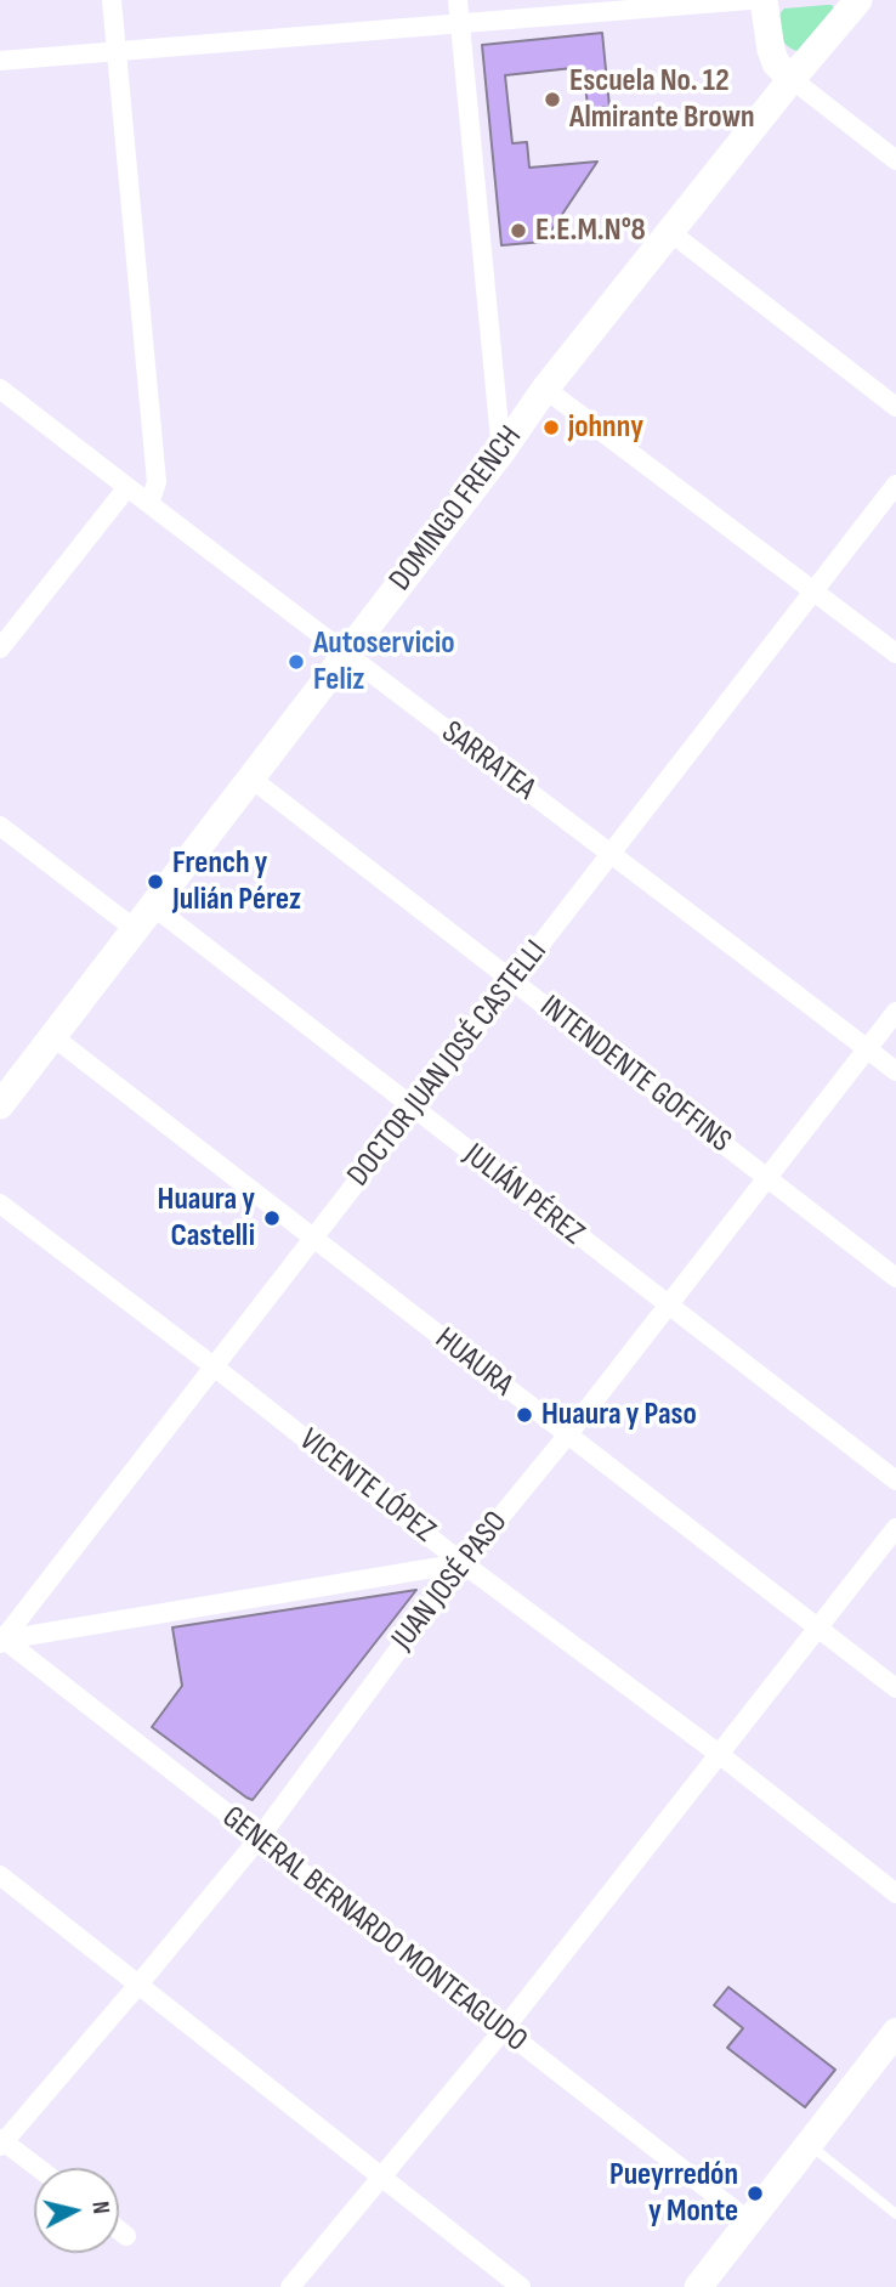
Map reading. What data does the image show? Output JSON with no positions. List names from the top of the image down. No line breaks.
{"streets":{"street":["DOMINGO FRENCH","SARRATEA","DOCTOR JUAN JOSÉ CASTELLI","INTENDENTE GOFFINS","JULIÁN PÉREZ","HUAURA","VICENTE LÓPEZ","JUAN JOSÉ PASO","GENERAL BERNARDO MONTEAGUDO"]},"crossings":[["DOMINGO FRENCH","SARRATEA"],["DOMINGO FRENCH","INTENDENTE GOFFINS"],["DOMINGO FRENCH","JULIÁN PÉREZ"],["DOMINGO FRENCH","HUAURA"],["SARRATEA","DOCTOR JUAN JOSÉ CASTELLI"],["SARRATEA","JUAN JOSÉ PASO"],["DOCTOR JUAN JOSÉ CASTELLI","INTENDENTE GOFFINS"],["DOCTOR JUAN JOSÉ CASTELLI","JULIÁN PÉREZ"],["DOCTOR JUAN JOSÉ CASTELLI","HUAURA"],["DOCTOR JUAN JOSÉ CASTELLI","VICENTE LÓPEZ"],["DOCTOR JUAN JOSÉ CASTELLI","GENERAL BERNARDO MONTEAGUDO"],["INTENDENTE GOFFINS","JUAN JOSÉ PASO"],["JULIÁN PÉREZ","JUAN JOSÉ PASO"],["HUAURA","JUAN JOSÉ PASO"],["VICENTE LÓPEZ","JUAN JOSÉ PASO"],["JUAN JOSÉ PASO","GENERAL BERNARDO MONTEAGUDO"]],"places":["Escuela No. 12 Almirante Brown","E.E.M.N°8","johnny","Autoservicio Feliz","French y Julián Pérez","Huaura y Castelli","Huaura y Paso","Pueyrredón y Monte"],"north":"right"}
